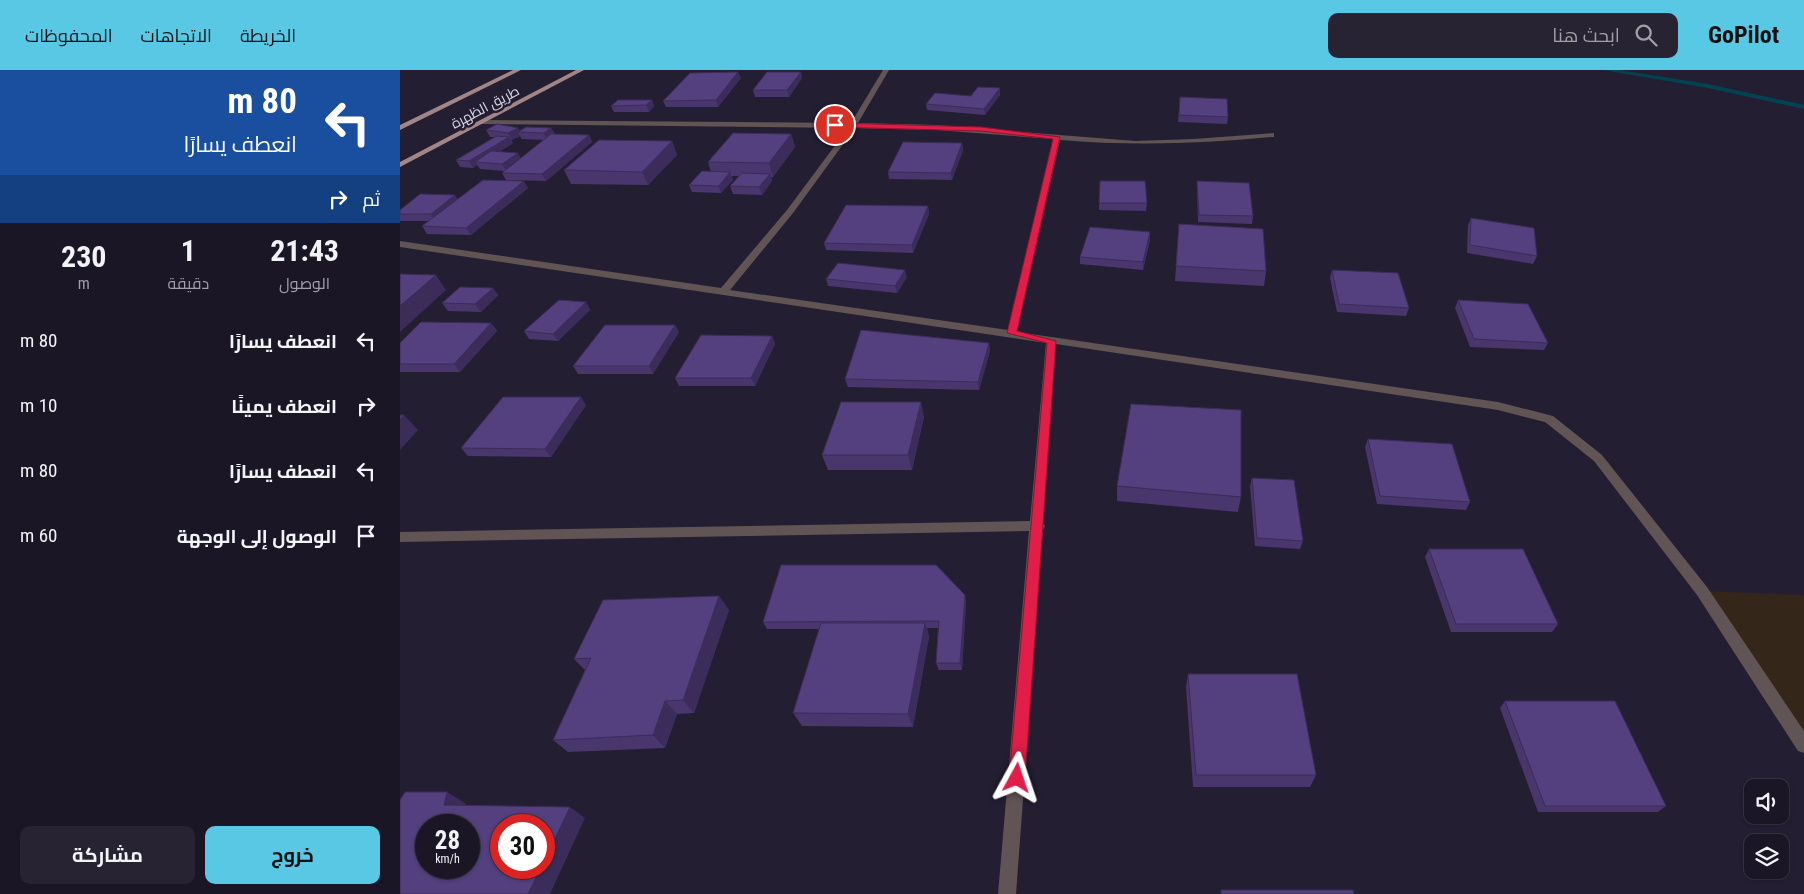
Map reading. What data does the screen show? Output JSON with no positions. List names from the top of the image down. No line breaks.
{"streets":{"main road":["طريق الظهرة"]},"page":{"header":"GoPilot","search":"ابحث هنا","nav":["الخريطة","الاتجاهات","المحفوظات"],"turn":["80 m","انعطف يسارًا"],"then":"ثم","eta":["21:43","الوصول","1","دقيقة","230","m"],"list":[{"name":"انعطف يسارًا","value":"80 m"},{"name":"انعطف يمينًا","value":"10 m"},{"name":"انعطف يسارًا","value":"80 m"},{"name":"الوصول إلى الوجهة","value":"60 m"}],"speed":"28 km/h","limit":"30","buttons":["خروج","مشاركة"]}}
